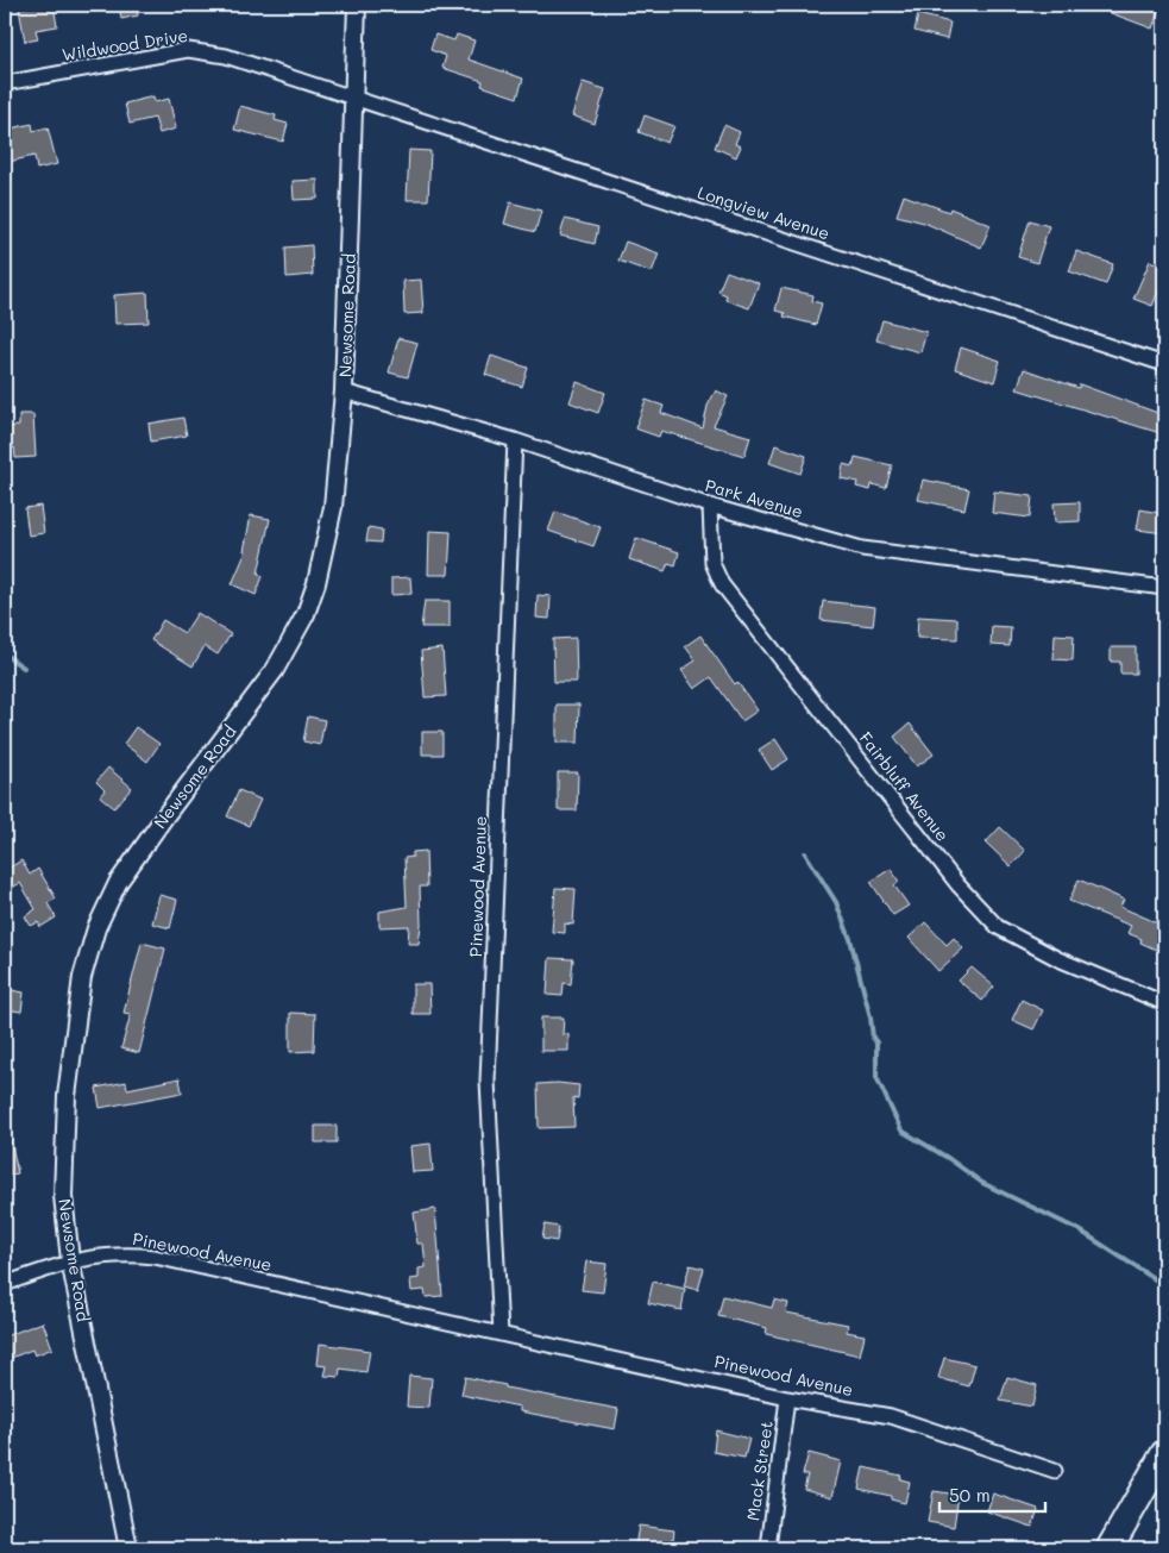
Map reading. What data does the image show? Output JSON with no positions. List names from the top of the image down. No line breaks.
{"streets":{"street":["Wildwood Drive","Longview Avenue","Newsome Road","Park Avenue","Fairbluff Avenue","Pinewood Avenue","Mack Street"]},"crossings":[["Wildwood Drive","Longview Avenue"],["Wildwood Drive","Newsome Road"],["Longview Avenue","Newsome Road"],["Newsome Road","Park Avenue"],["Newsome Road","Pinewood Avenue"],["Park Avenue","Fairbluff Avenue"],["Park Avenue","Pinewood Avenue"],["Pinewood Avenue","Mack Street"]],"scale_bar":"50 m"}
